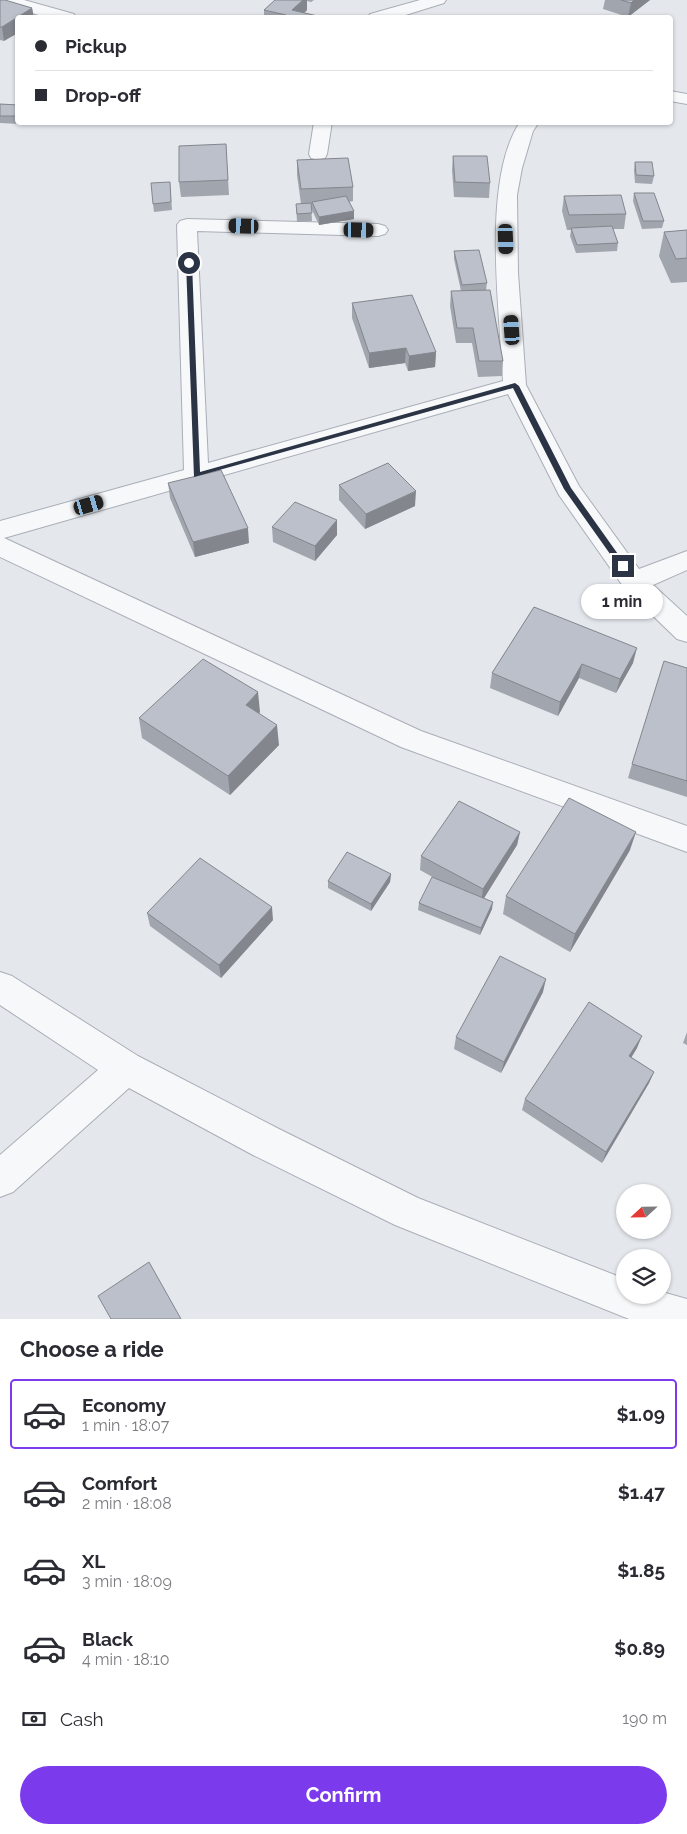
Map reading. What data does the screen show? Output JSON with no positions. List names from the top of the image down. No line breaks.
{"north":"left","page":{"banner":["Pickup","Drop-off"],"bubble":"1 min","heading":"Choose a ride","list":[{"name":"Economy","note":"1 min · 18:07","value":"$1.09"},{"name":"Comfort","note":"2 min · 18:08","value":"$1.47"},{"name":"XL","note":"3 min · 18:09","value":"$1.85"},{"name":"Black","note":"4 min · 18:10","value":"$0.89"}],"pay":["Cash","190 m"],"buttons":"Confirm"}}
